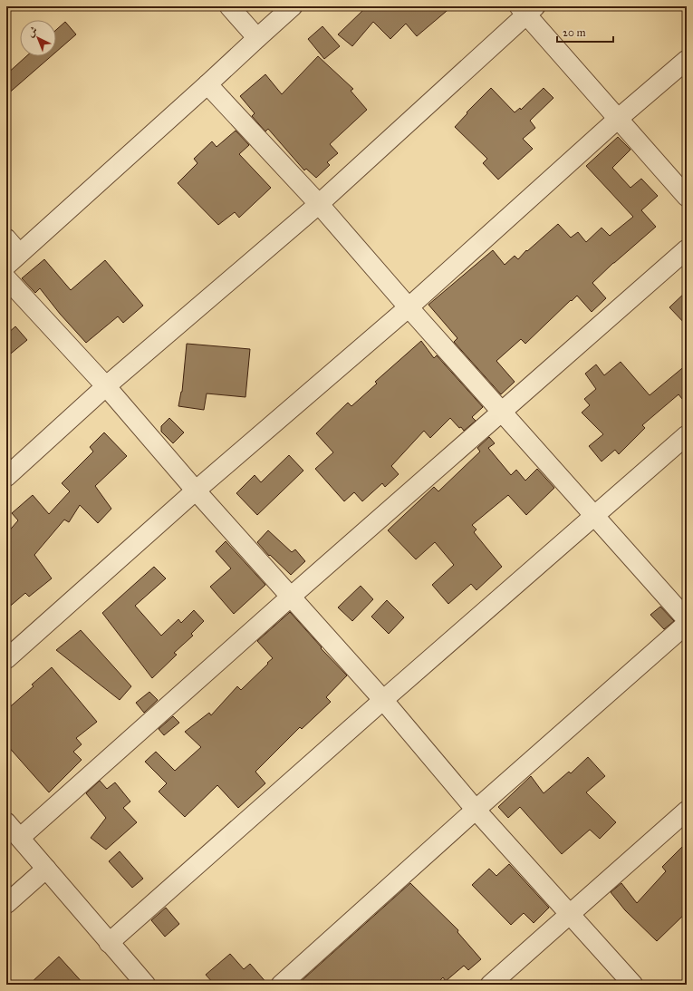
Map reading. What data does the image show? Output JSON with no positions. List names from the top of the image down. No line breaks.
{"scale_bar":"20 m","north":"top left"}
